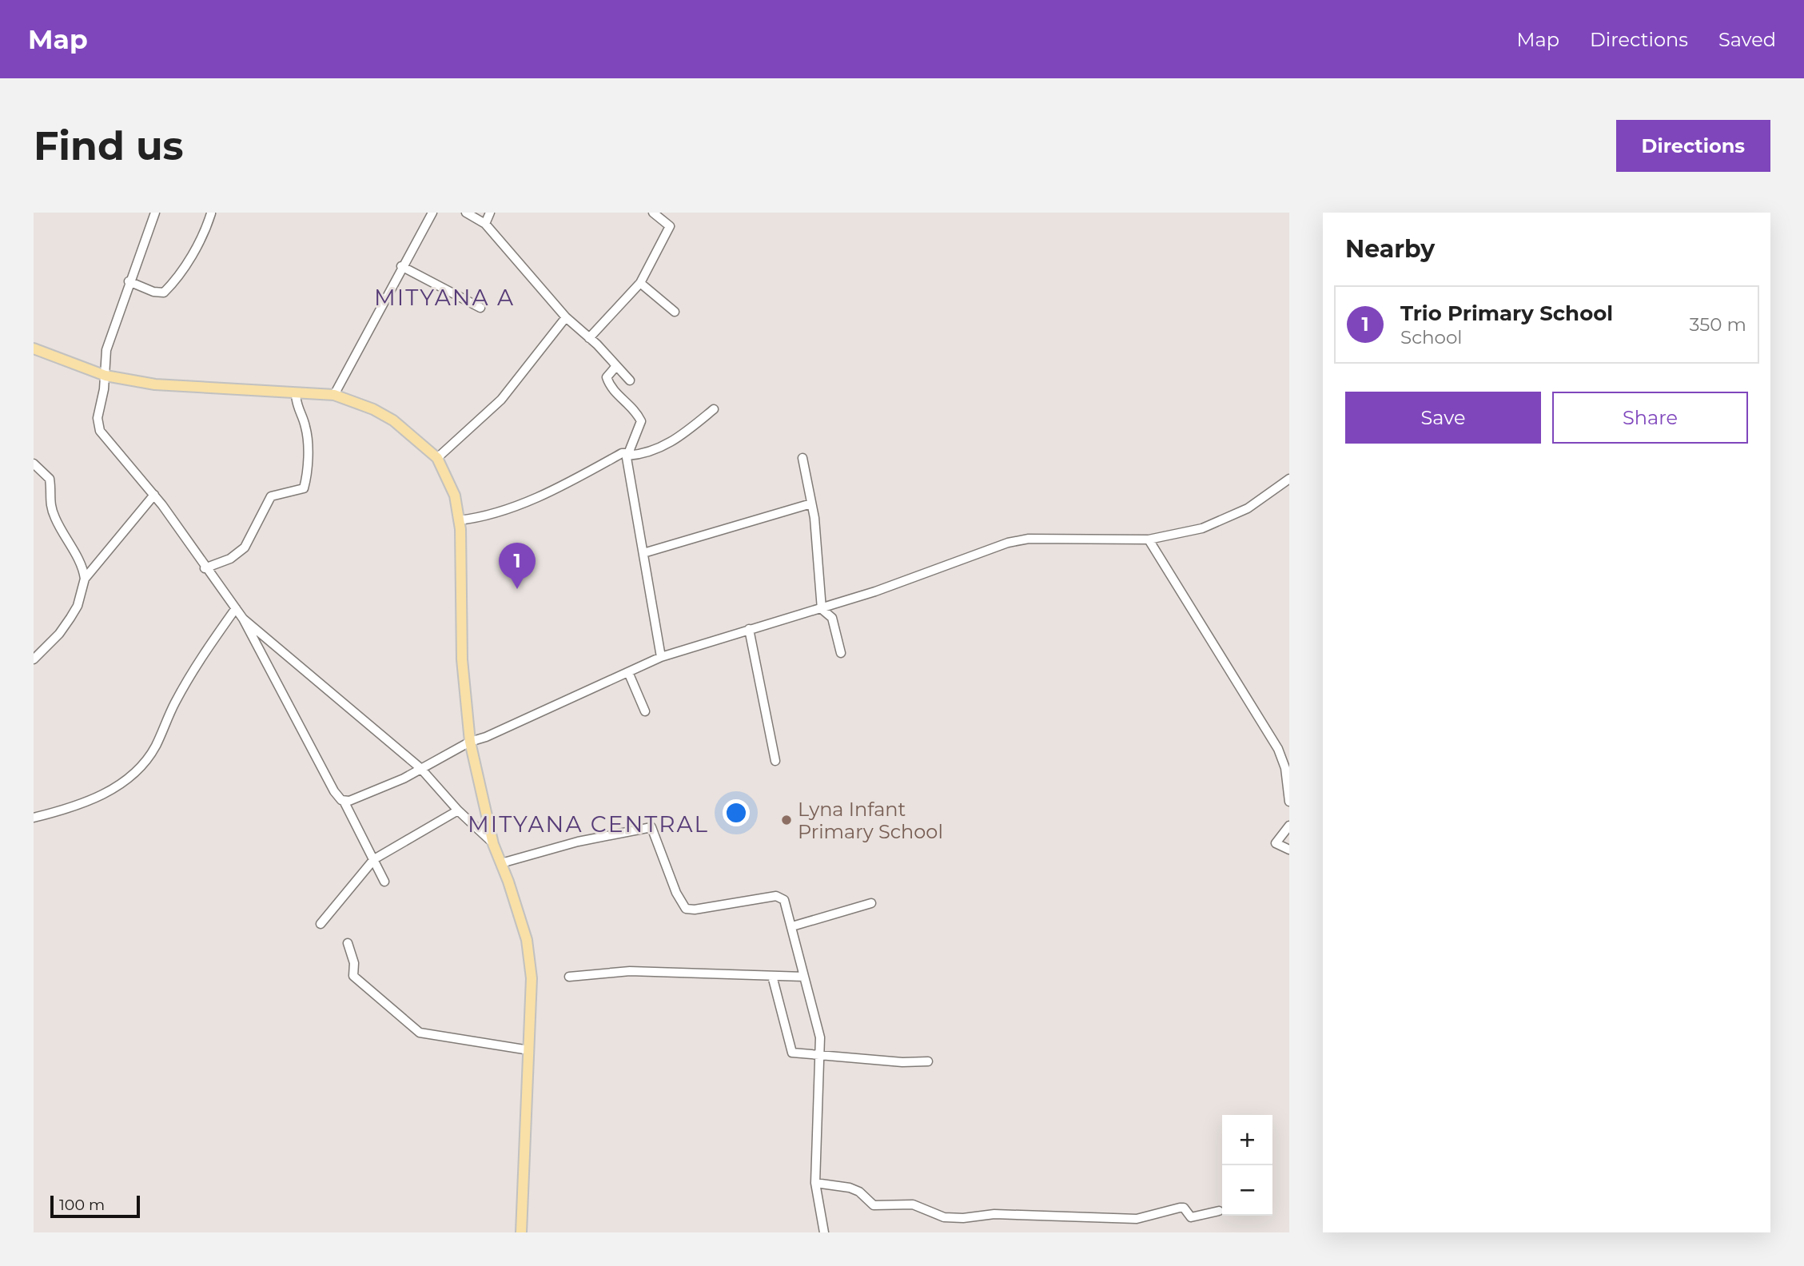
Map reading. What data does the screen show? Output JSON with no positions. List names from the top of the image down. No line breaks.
{"districts":["MITYANA A","MITYANA CENTRAL"],"places":["Lyna Infant Primary School"],"scale_bar":"100 m","page":{"header":"Map","nav":["Map","Directions","Saved"],"buttons":["Directions",["Save","Share"]],"title":"Find us","heading":"Nearby","list":[{"mark":"1","name":"Trio Primary School","note":"School","value":"350 m"}],"pins":"1","map_buttons":["+","−"],"scale":"100 m"}}
